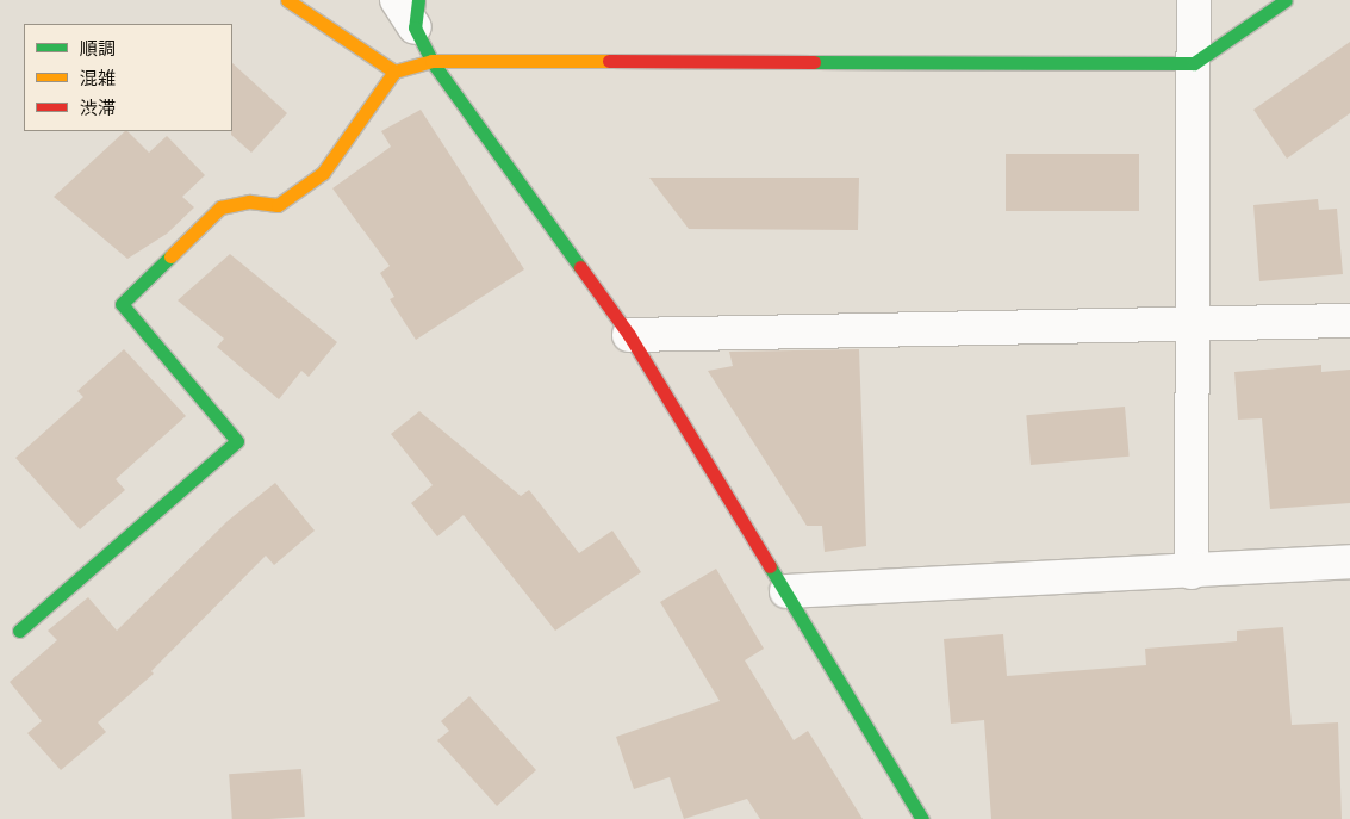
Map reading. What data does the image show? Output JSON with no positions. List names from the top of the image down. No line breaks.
{"legend":["順調","混雑","渋滞"]}
